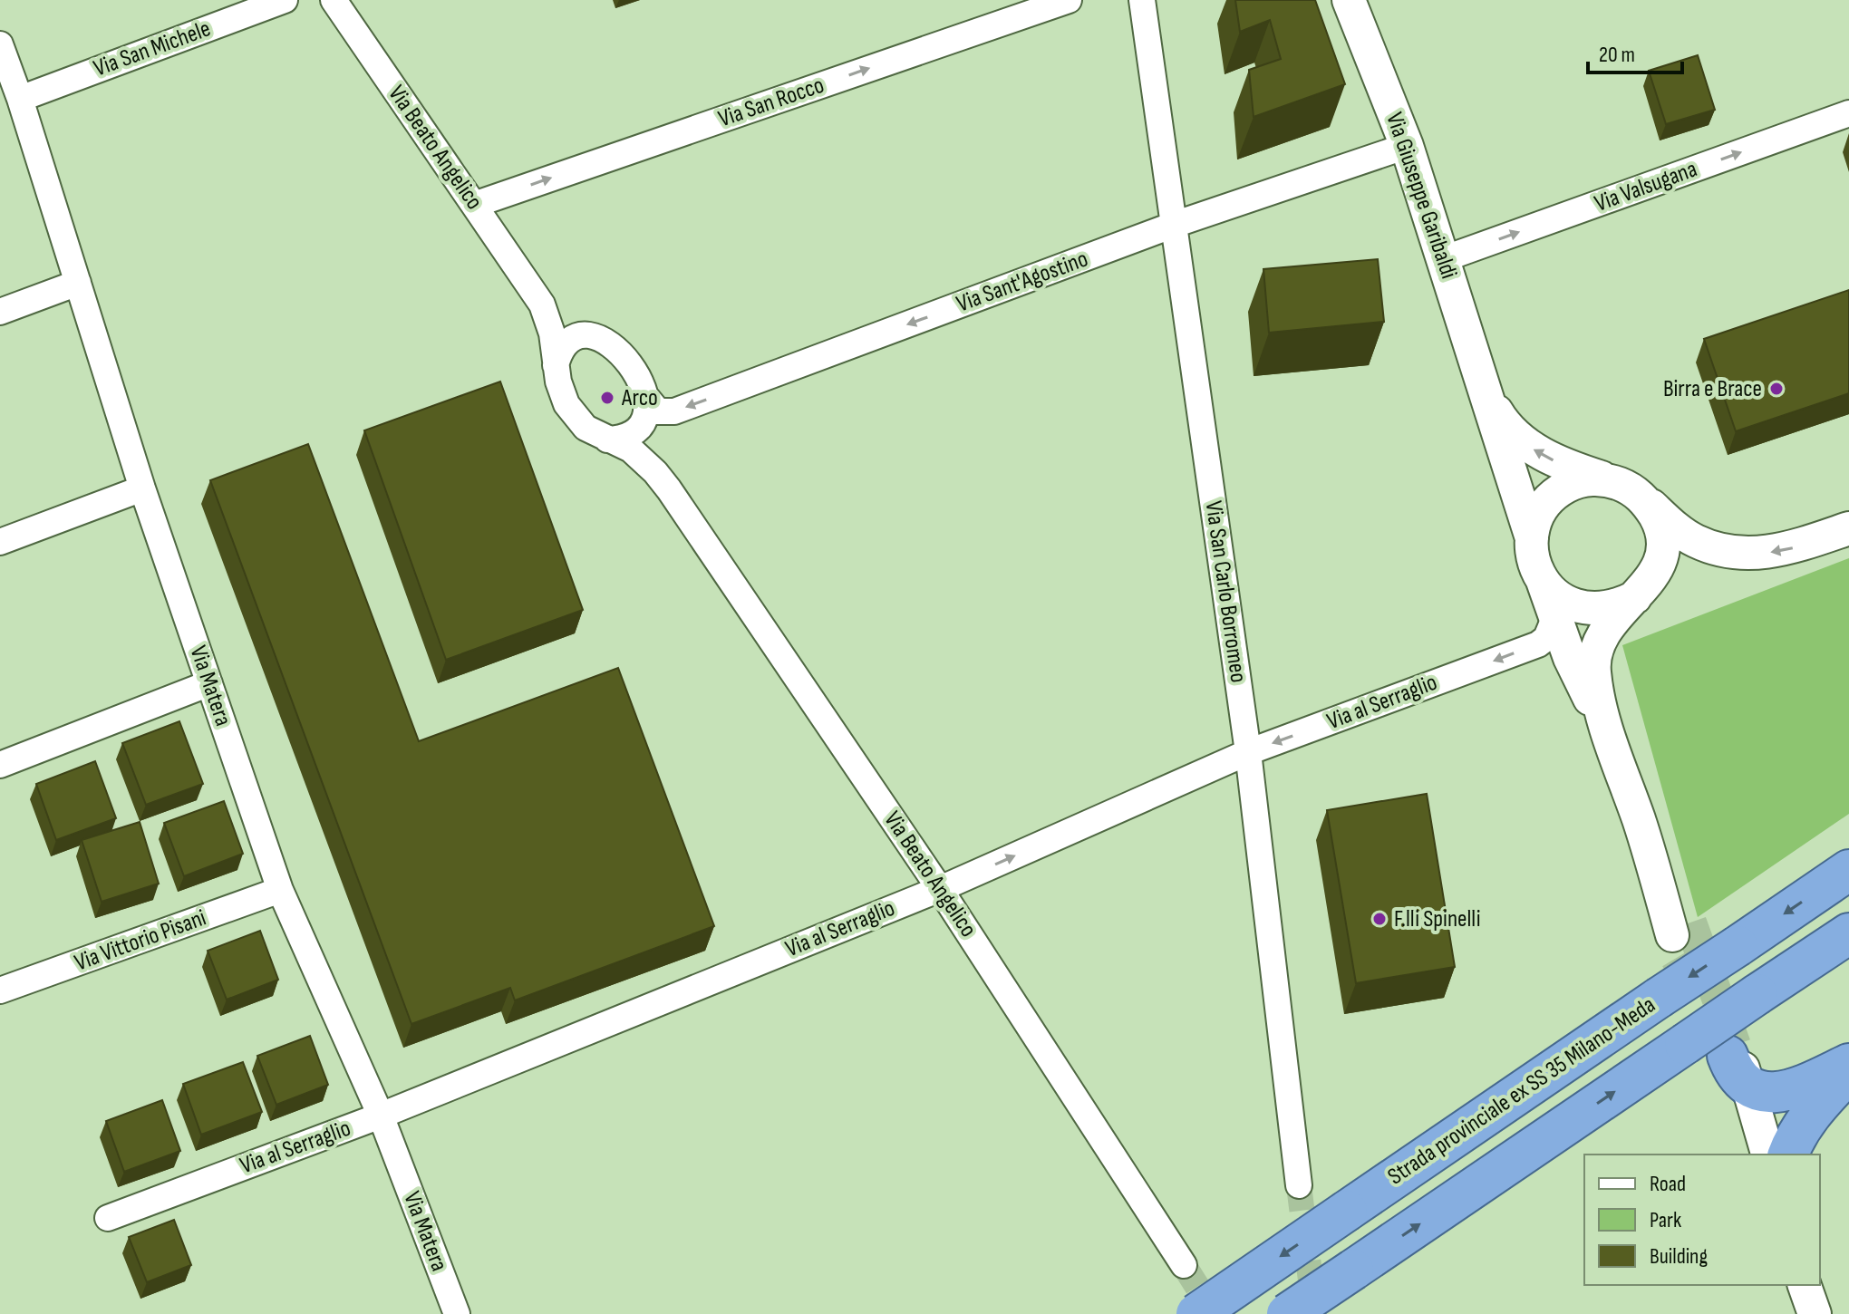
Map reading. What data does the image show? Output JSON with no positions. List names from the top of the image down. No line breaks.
{"streets":{"highway":["Strada provinciale ex SS 35 Milano-Meda"],"street":["Via San Michele","Via San Rocco","Via Beato Angelico","Via Valsugana","Via Giuseppe Garibaldi","Via Sant'Agostino","Via San Carlo Borromeo","Via Matera","Via al Serraglio","Via Vittorio Pisani"]},"crossings":[["Via San Michele","Via Matera"],["Via San Rocco","Via Beato Angelico"],["Via Beato Angelico","Via Sant'Agostino"],["Via Beato Angelico","Via al Serraglio"],["Via Valsugana","Via Giuseppe Garibaldi"],["Via Giuseppe Garibaldi","Via Sant'Agostino"],["Via Sant'Agostino","Via San Carlo Borromeo"],["Via San Carlo Borromeo","Via al Serraglio"],["Via Matera","Via al Serraglio"],["Via Matera","Via Vittorio Pisani"]],"one_way":["Via San Rocco","Via Valsugana","Via Sant'Agostino"],"places":["Birra e Brace","Arco","F.lli Spinelli"],"legend":["Road","Park","Building"],"scale_bar":"20 m"}
